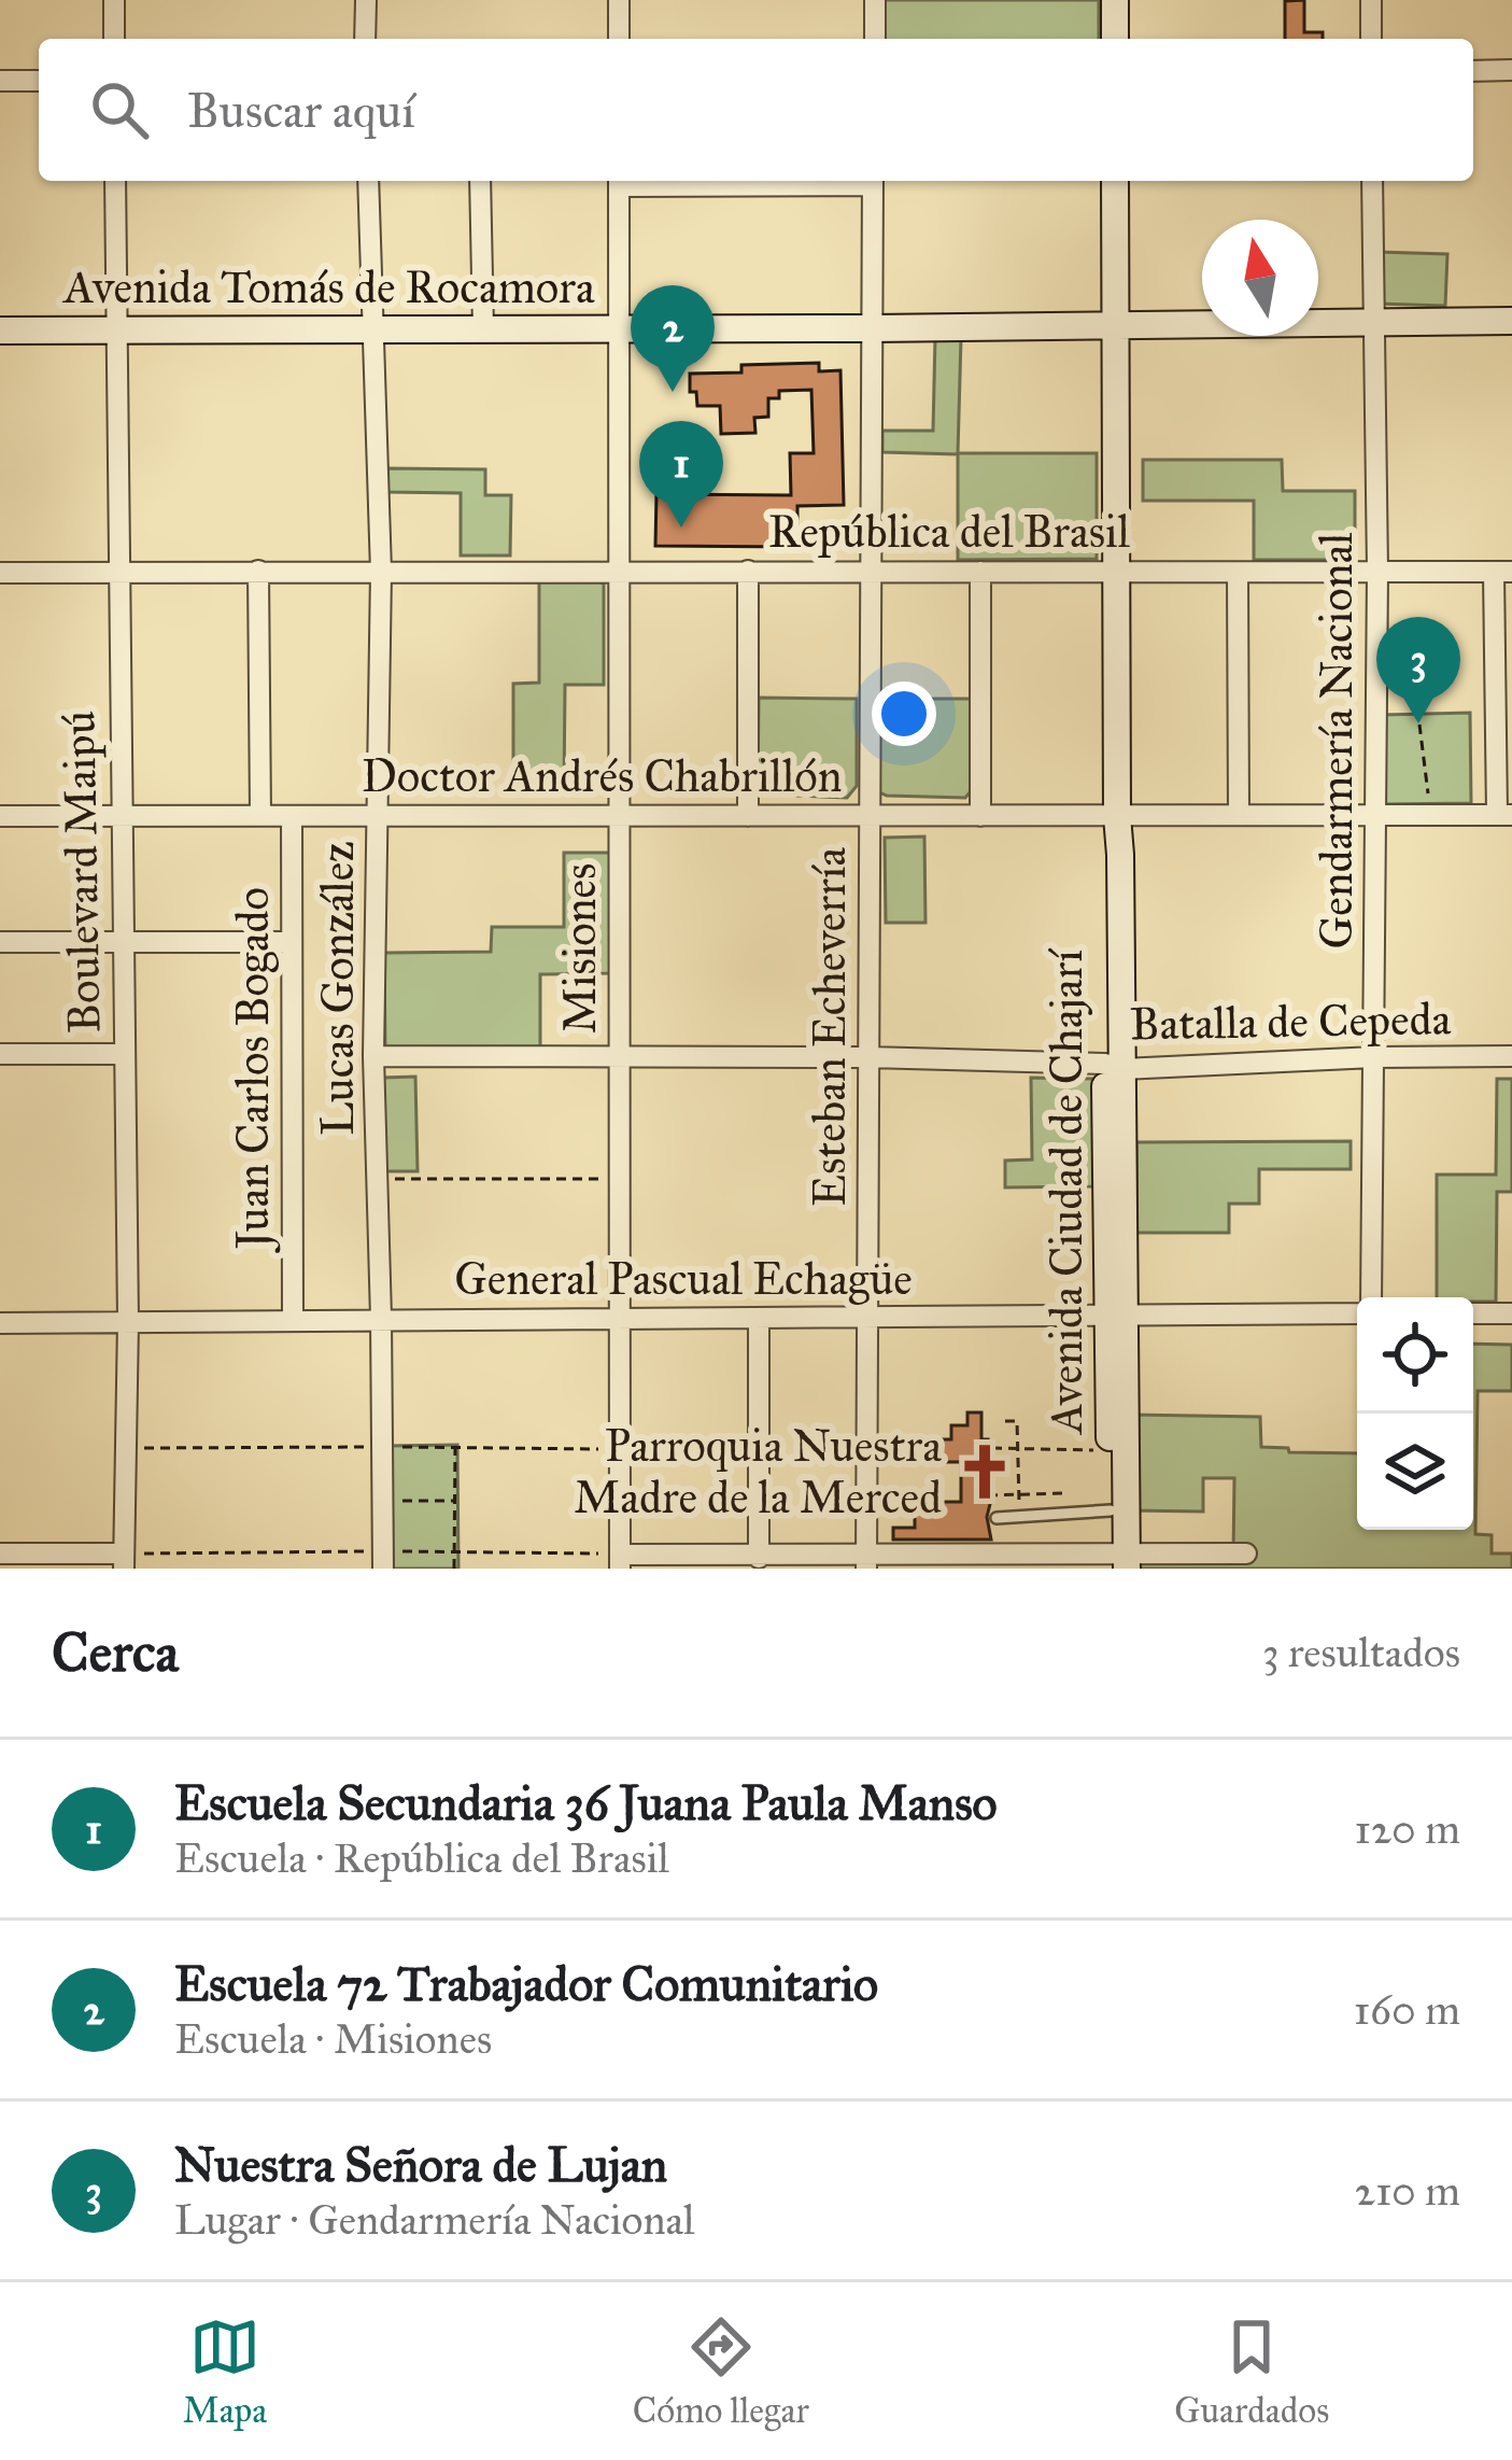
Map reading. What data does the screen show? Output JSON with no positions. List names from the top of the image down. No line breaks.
{"streets":{"main road":["Avenida Tomás de Rocamora","Avenida Ciudad de Chajarí"],"street":["República del Brasil","Gendarmería Nacional","Doctor Andrés Chabrillón","Boulevard Maipú","Misiones","Lucas González","Batalla de Cepeda","Esteban Echeverría","Juan Carlos Bogado","General Pascual Echagüe"]},"crossings":[["Avenida Tomás de Rocamora","Gendarmería Nacional"],["Avenida Tomás de Rocamora","Boulevard Maipú"],["Avenida Tomás de Rocamora","Misiones"],["Avenida Tomás de Rocamora","Lucas González"],["Avenida Tomás de Rocamora","Esteban Echeverría"],["Avenida Tomás de Rocamora","Avenida Ciudad de Chajarí"],["República del Brasil","Gendarmería Nacional"],["República del Brasil","Boulevard Maipú"],["República del Brasil","Misiones"],["República del Brasil","Lucas González"],["República del Brasil","Esteban Echeverría"],["República del Brasil","Avenida Ciudad de Chajarí"],["Gendarmería Nacional","Doctor Andrés Chabrillón"],["Gendarmería Nacional","Batalla de Cepeda"],["Doctor Andrés Chabrillón","Boulevard Maipú"],["Doctor Andrés Chabrillón","Misiones"],["Doctor Andrés Chabrillón","Lucas González"],["Doctor Andrés Chabrillón","Esteban Echeverría"],["Doctor Andrés Chabrillón","Juan Carlos Bogado"],["Doctor Andrés Chabrillón","Avenida Ciudad de Chajarí"],["Boulevard Maipú","General Pascual Echagüe"],["Misiones","Batalla de Cepeda"],["Misiones","General Pascual Echagüe"],["Lucas González","Batalla de Cepeda"],["Lucas González","General Pascual Echagüe"],["Batalla de Cepeda","Esteban Echeverría"],["Batalla de Cepeda","Avenida Ciudad de Chajarí"],["Esteban Echeverría","General Pascual Echagüe"],["Juan Carlos Bogado","General Pascual Echagüe"],["Avenida Ciudad de Chajarí","General Pascual Echagüe"]],"places":{"church":["Parroquia Nuestra Madre de la Merced"]},"north":"top","page":{"search":"Buscar aquí","pins":["2","1","3"],"heading":["Cerca","3 resultados"],"list":[{"mark":"1","name":"Escuela Secundaria 36 Juana Paula Manso","note":"Escuela · República del Brasil","value":"120 m"},{"mark":"2","name":"Escuela 72 Trabajador Comunitario","note":"Escuela · Misiones","value":"160 m"},{"mark":"3","name":"Nuestra Señora de Lujan","note":"Lugar · Gendarmería Nacional","value":"210 m"}],"nav":["Mapa","Cómo llegar","Guardados"]}}
